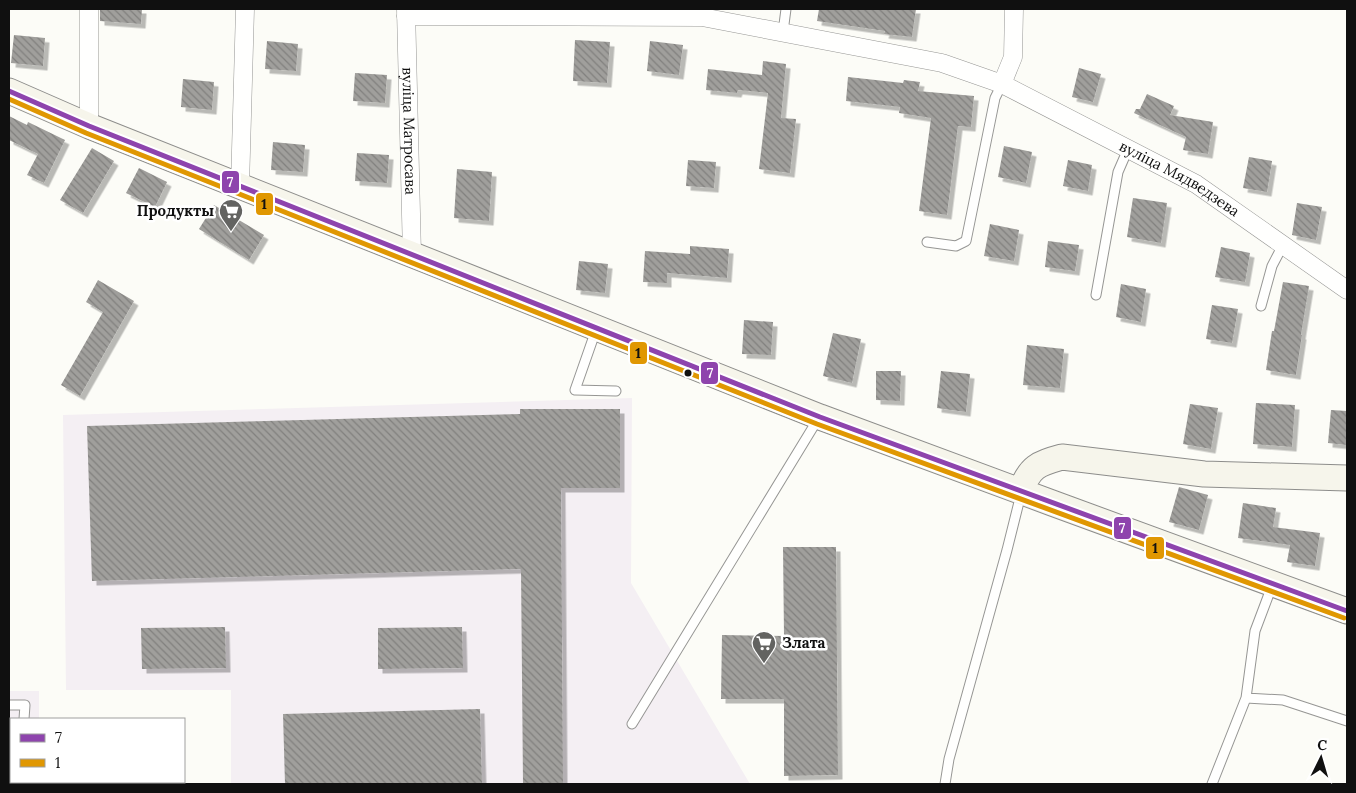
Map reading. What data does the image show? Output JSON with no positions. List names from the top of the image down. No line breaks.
{"streets":{"street":["вуліца Матросава","вуліца Мядведзева"]},"crossings":[["вуліца Матросава","вуліца Мядведзева"]],"places":{"supermarket":["Продукты","Злата"]},"lines":["transit line 7","transit line 1"],"legend":["7","1"],"north":"top"}
